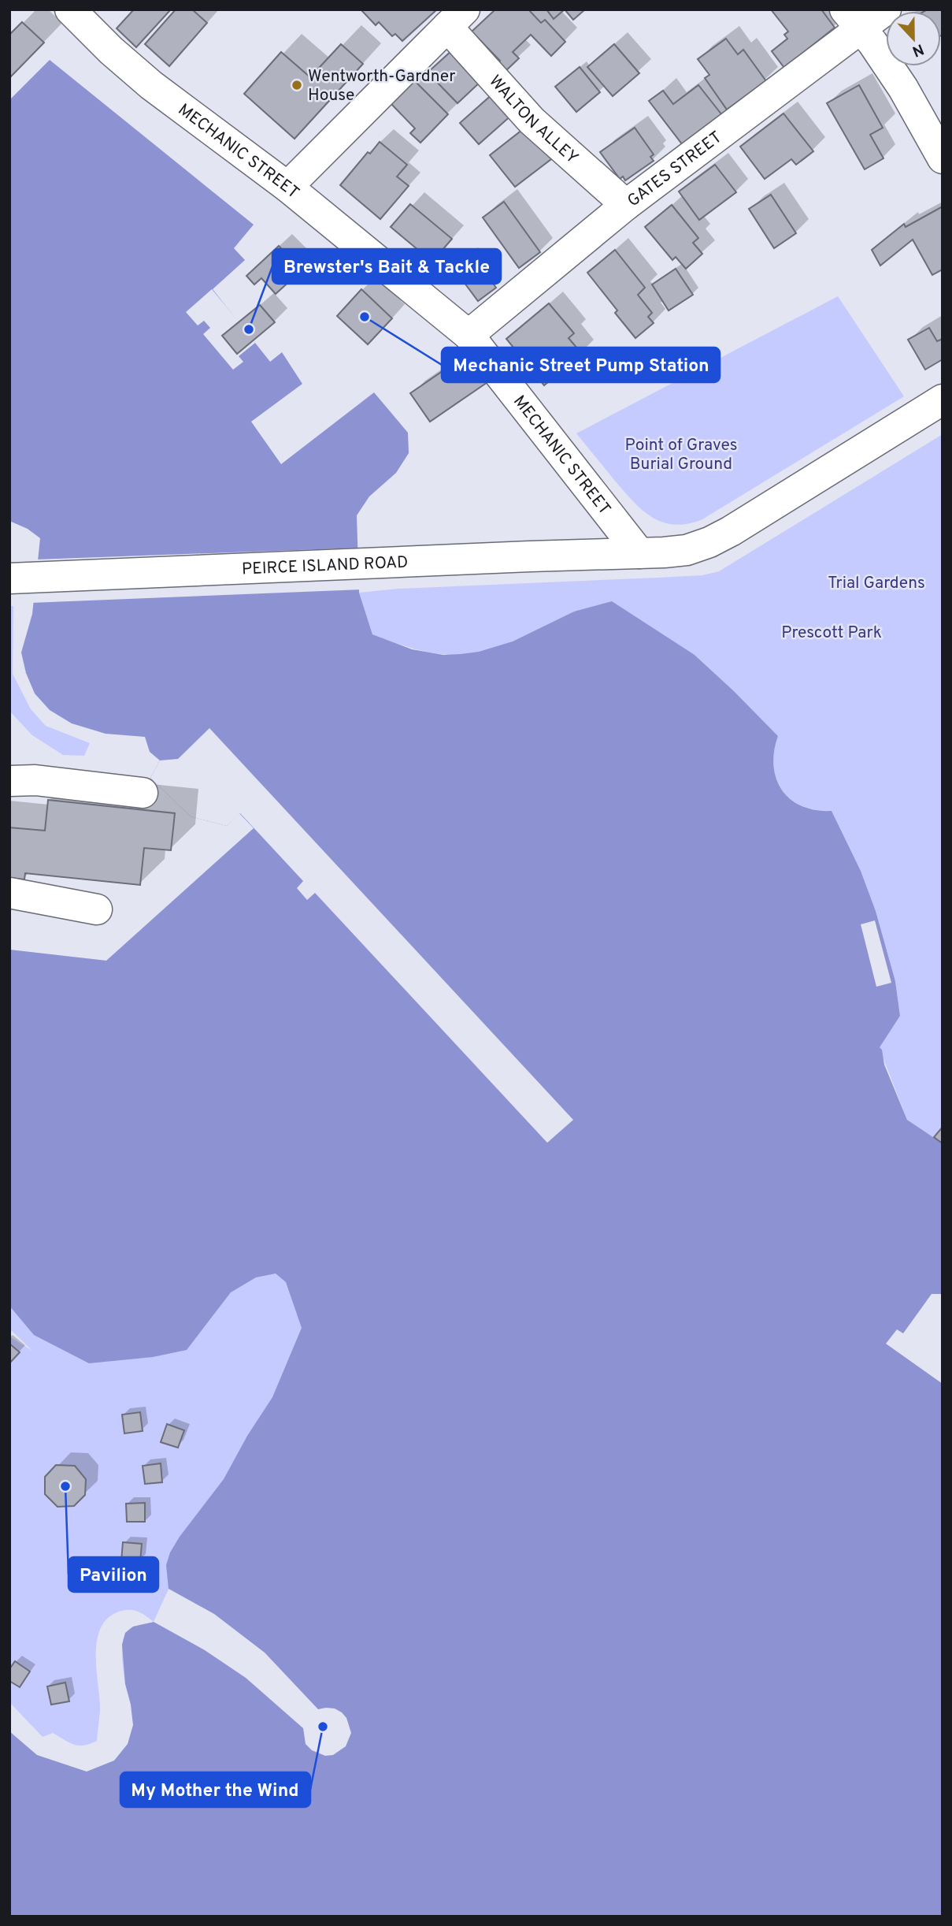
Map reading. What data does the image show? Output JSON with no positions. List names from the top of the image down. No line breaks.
{"streets":{"street":["WALTON ALLEY","MECHANIC STREET","GATES STREET","PEIRCE ISLAND ROAD"]},"crossings":[["WALTON ALLEY","GATES STREET"],["MECHANIC STREET","GATES STREET"],["MECHANIC STREET","PEIRCE ISLAND ROAD"]],"parks":["Point of Graves Burial Ground","Trial Gardens","Prescott Park"],"places":["Wentworth-Gardner House","Mechanic Street Pump Station","Brewster's Bait & Tackle","Pavilion","My Mother the Wind"],"north":"bottom"}
